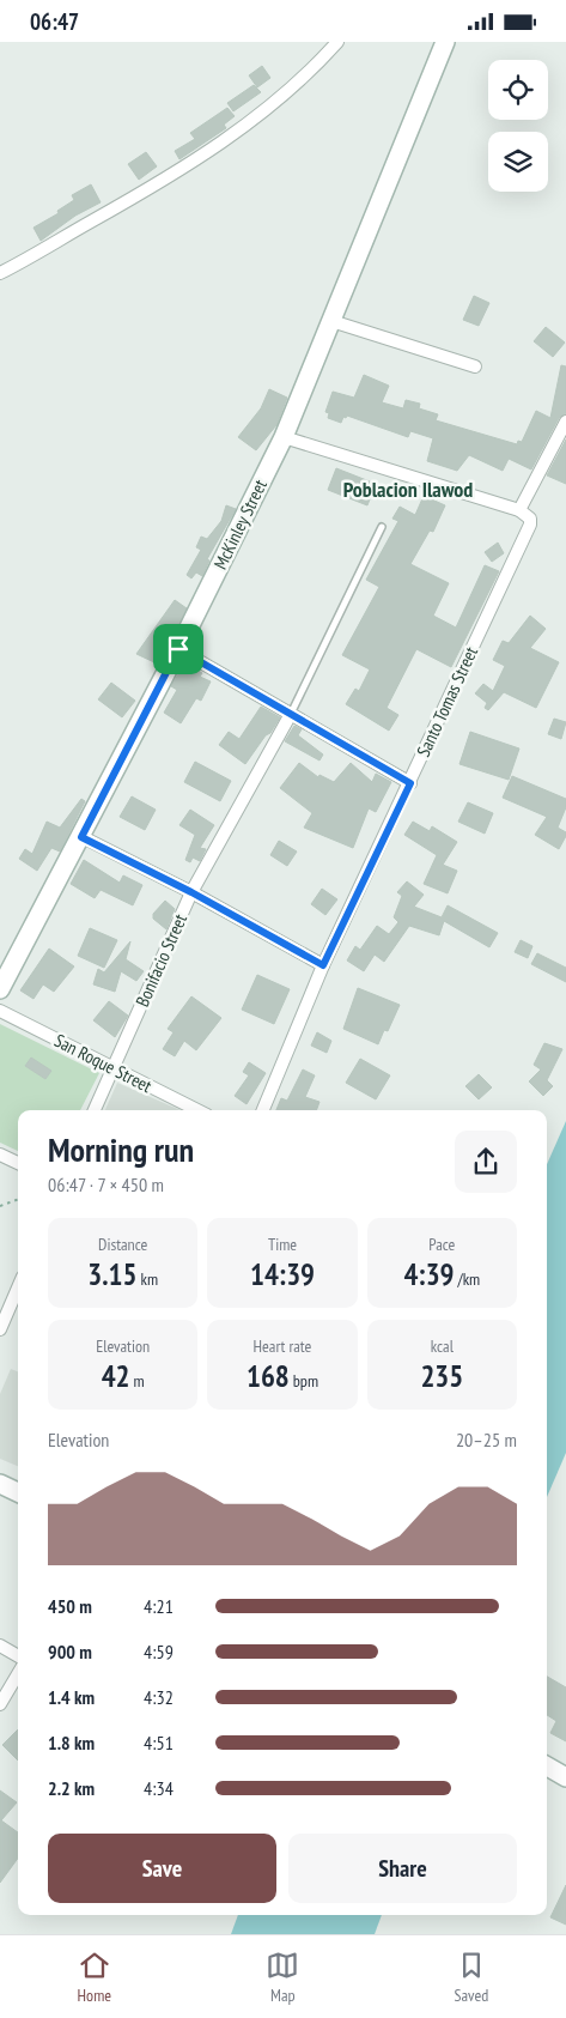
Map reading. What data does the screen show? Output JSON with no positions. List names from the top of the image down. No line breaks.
{"streets":{"street":["McKinley Street","Santo Tomas Street","Bonifacio Street","San Roque Street"]},"crossings":[["Bonifacio Street","San Roque Street"]],"districts":["Poblacion Ilawod"],"page":{"status":"06:47","heading":["Morning run","06:47 · 7 × 450 m"],"stats":[["Distance","3.15 km"],["Time","14:39"],["Pace","4:39 /km"],["Elevation","42 m"],["Heart rate","168 bpm"],["kcal","235"]],"chart":["Elevation","20–25 m"],"list":[{"name":"450 m","note":"4:21"},{"name":"900 m","note":"4:59"},{"name":"1.4 km","note":"4:32"},{"name":"1.8 km","note":"4:51"},{"name":"2.2 km","note":"4:34"}],"buttons":["Save","Share"],"tabs":["Home","Map","Saved"]}}
